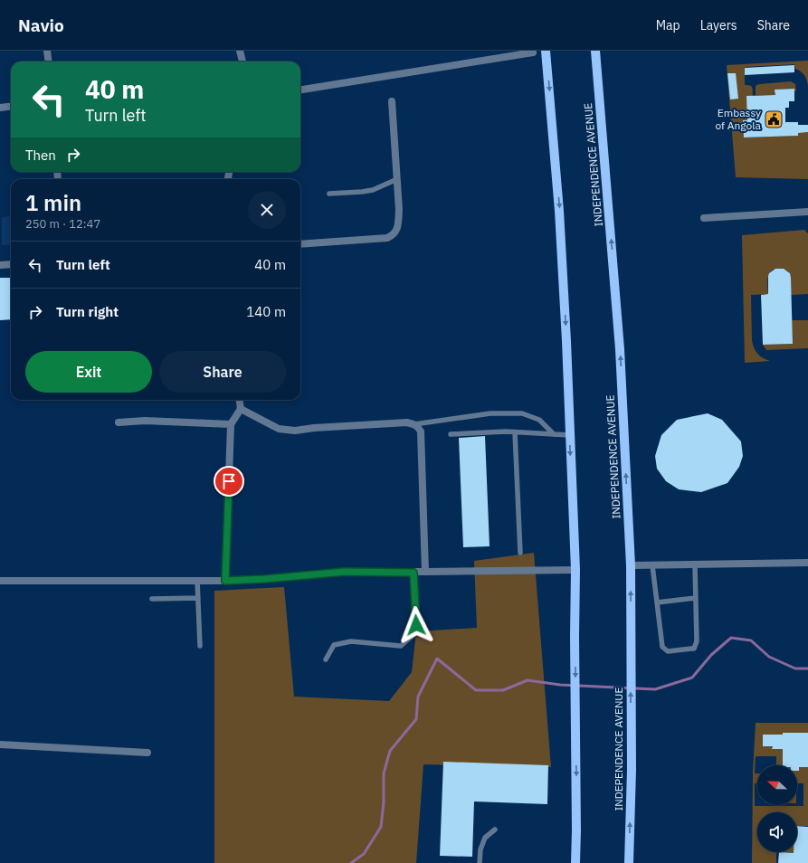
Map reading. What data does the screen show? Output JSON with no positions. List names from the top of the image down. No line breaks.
{"streets":{"main road":["INDEPENDENCE AVENUE"]},"places":{"public building":["Embassy of Angola"]},"north":"left","page":{"header":"Navio","nav":["Map","Layers","Share"],"turn":["40 m","Turn left"],"then":"Then","heading":["1 min","250 m · 12:47"],"list":[{"name":"Turn left","value":"40 m"},{"name":"Turn right","value":"140 m"}],"buttons":["Exit","Share"]}}
